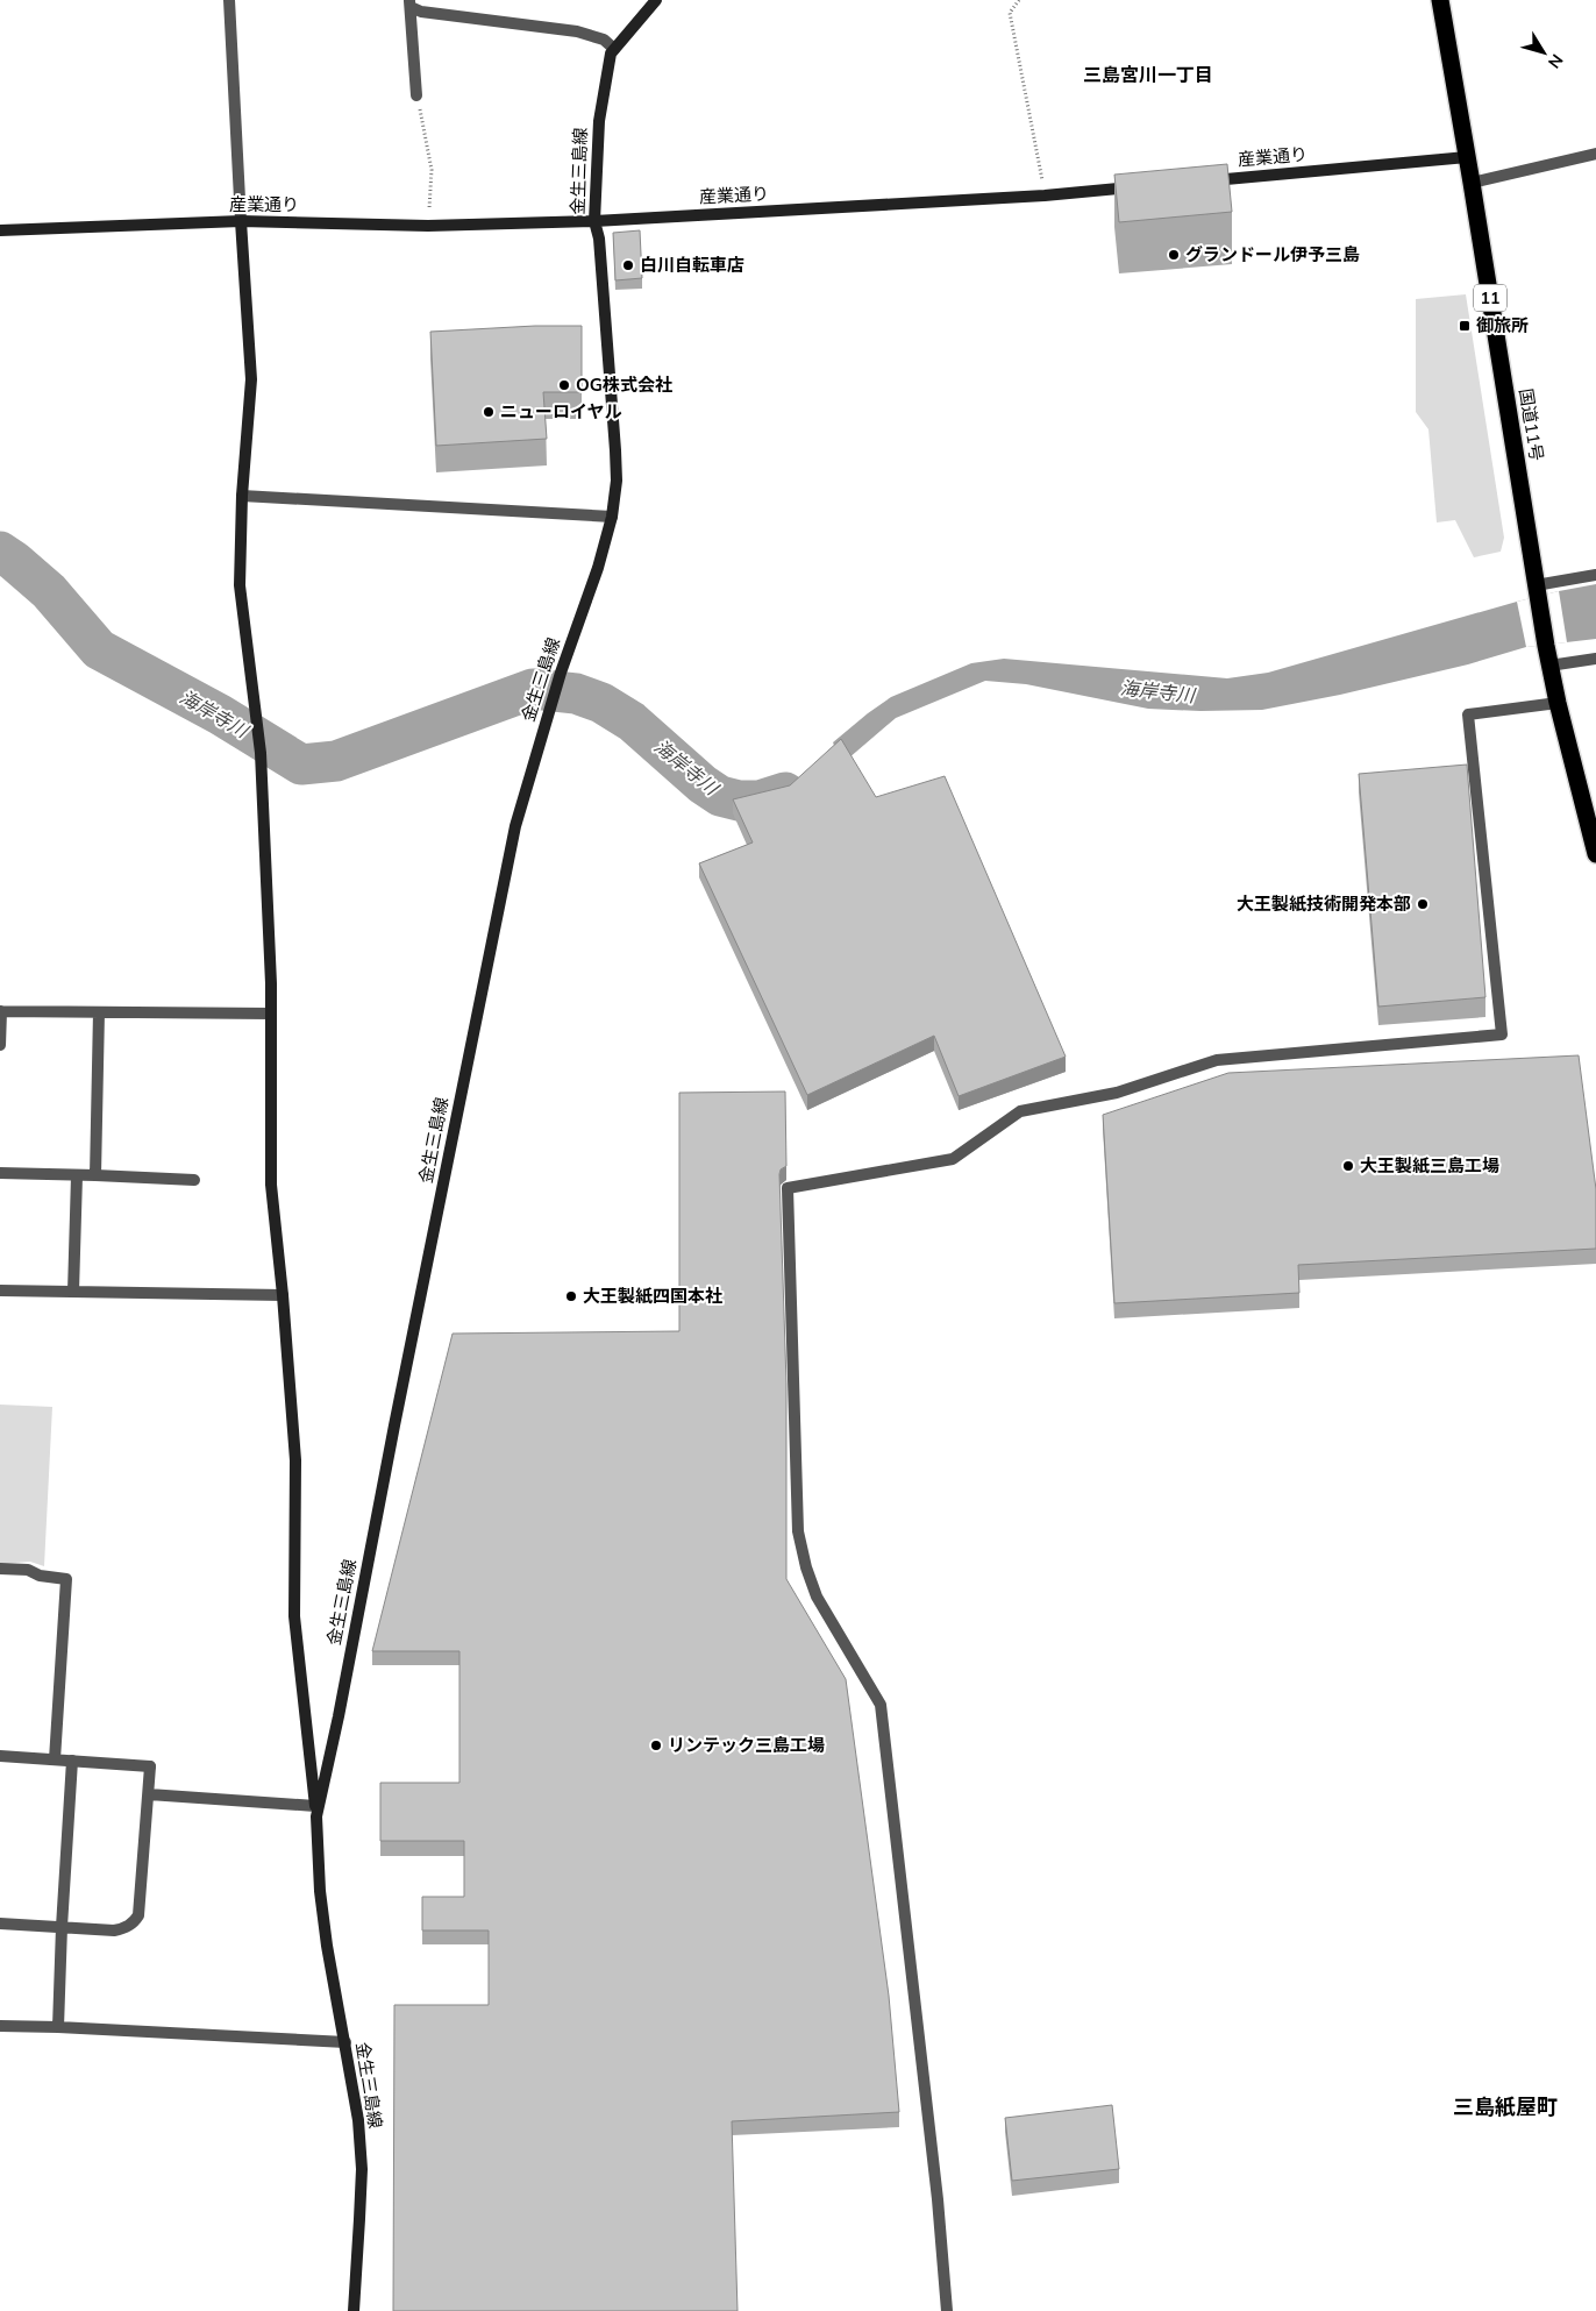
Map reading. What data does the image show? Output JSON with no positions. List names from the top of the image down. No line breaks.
{"streets":{"highway":["11","国道11号"],"street":["産業通り","金生三島線"]},"crossings":[["産業通り","金生三島線"],["産業通り","国道11号"]],"districts":["三島宮川一丁目","三島紙屋町"],"water":["海岸寺川"],"places":{"other":["グランドール伊予三島","白川自転車店","OG株式会社","ニューロイヤル","大王製紙技術開発本部","大王製紙三島工場","大王製紙四国本社","リンテック三島工場"],"transit":["御旅所"]},"north":"bottom right"}
